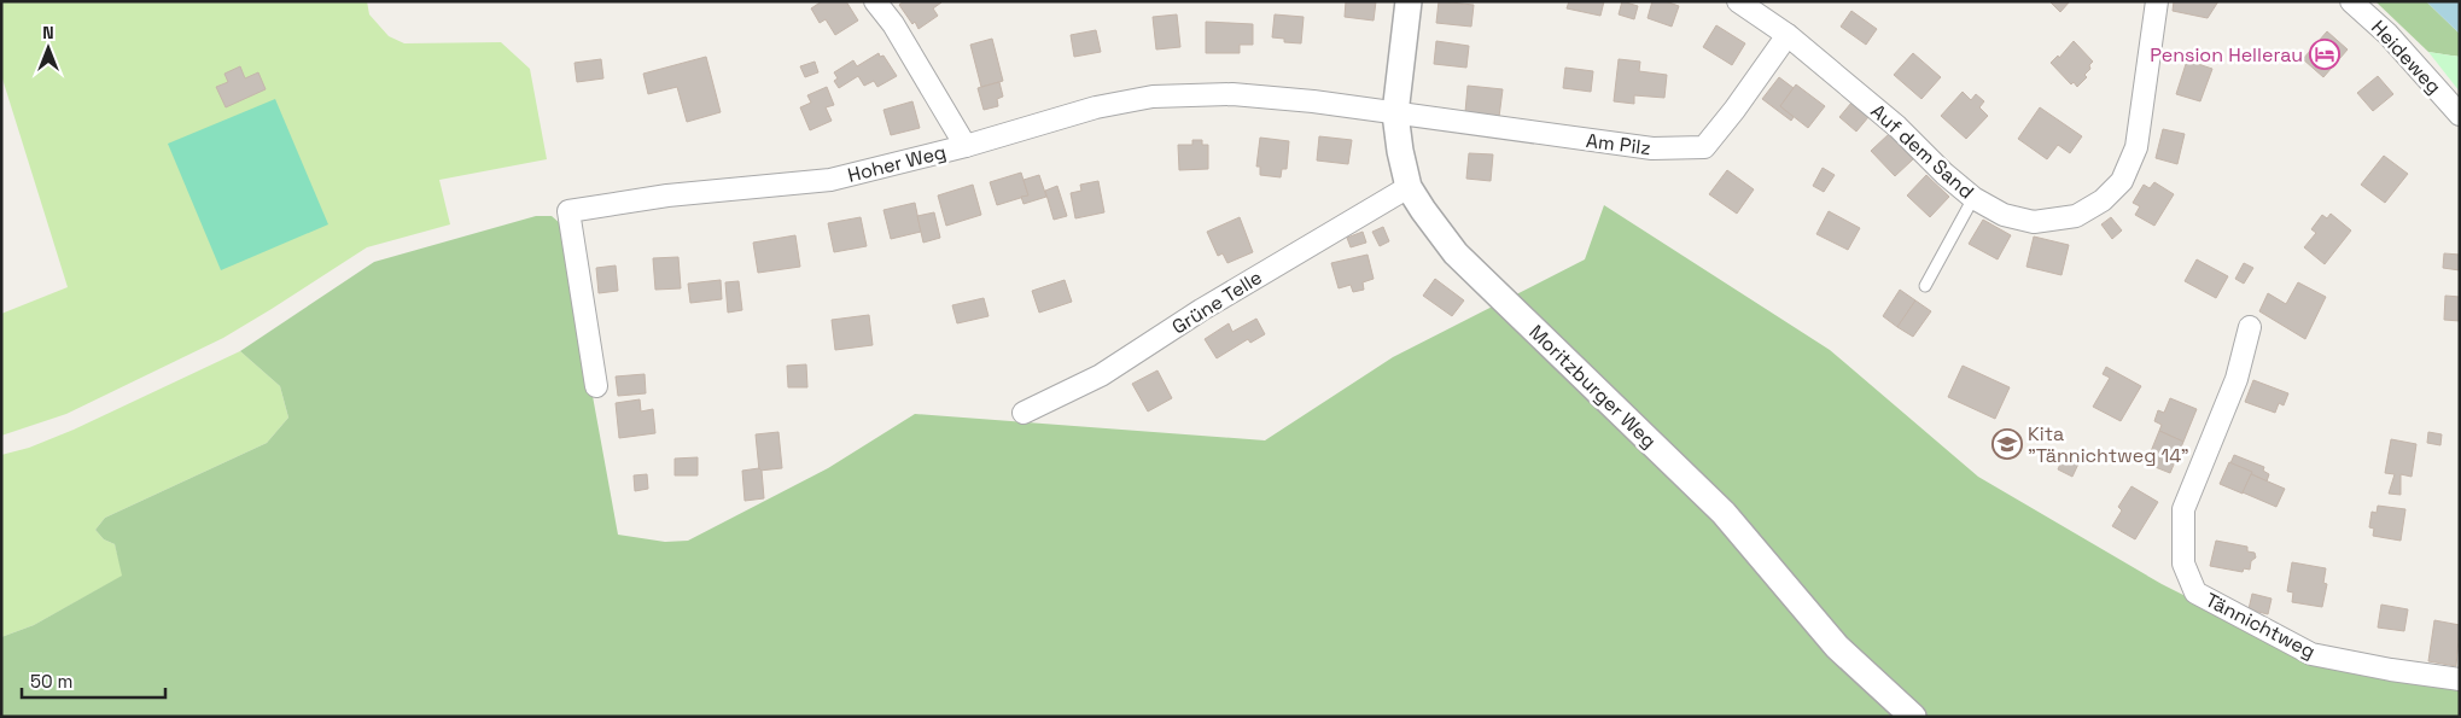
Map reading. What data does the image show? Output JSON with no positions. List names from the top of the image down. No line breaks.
{"streets":{"street":["Heideweg","Am Pilz","Auf dem Sand","Hoher Weg","Grüne Telle","Moritzburger Weg","Tännichtweg"]},"crossings":[["Am Pilz","Auf dem Sand"],["Am Pilz","Hoher Weg"],["Am Pilz","Moritzburger Weg"],["Hoher Weg","Moritzburger Weg"],["Grüne Telle","Moritzburger Weg"]],"places":{"hotel":["Pension Hellerau"],"school or university":["Kita \"Tännichtweg 14\""]},"scale_bar":"50 m","north":"top"}
